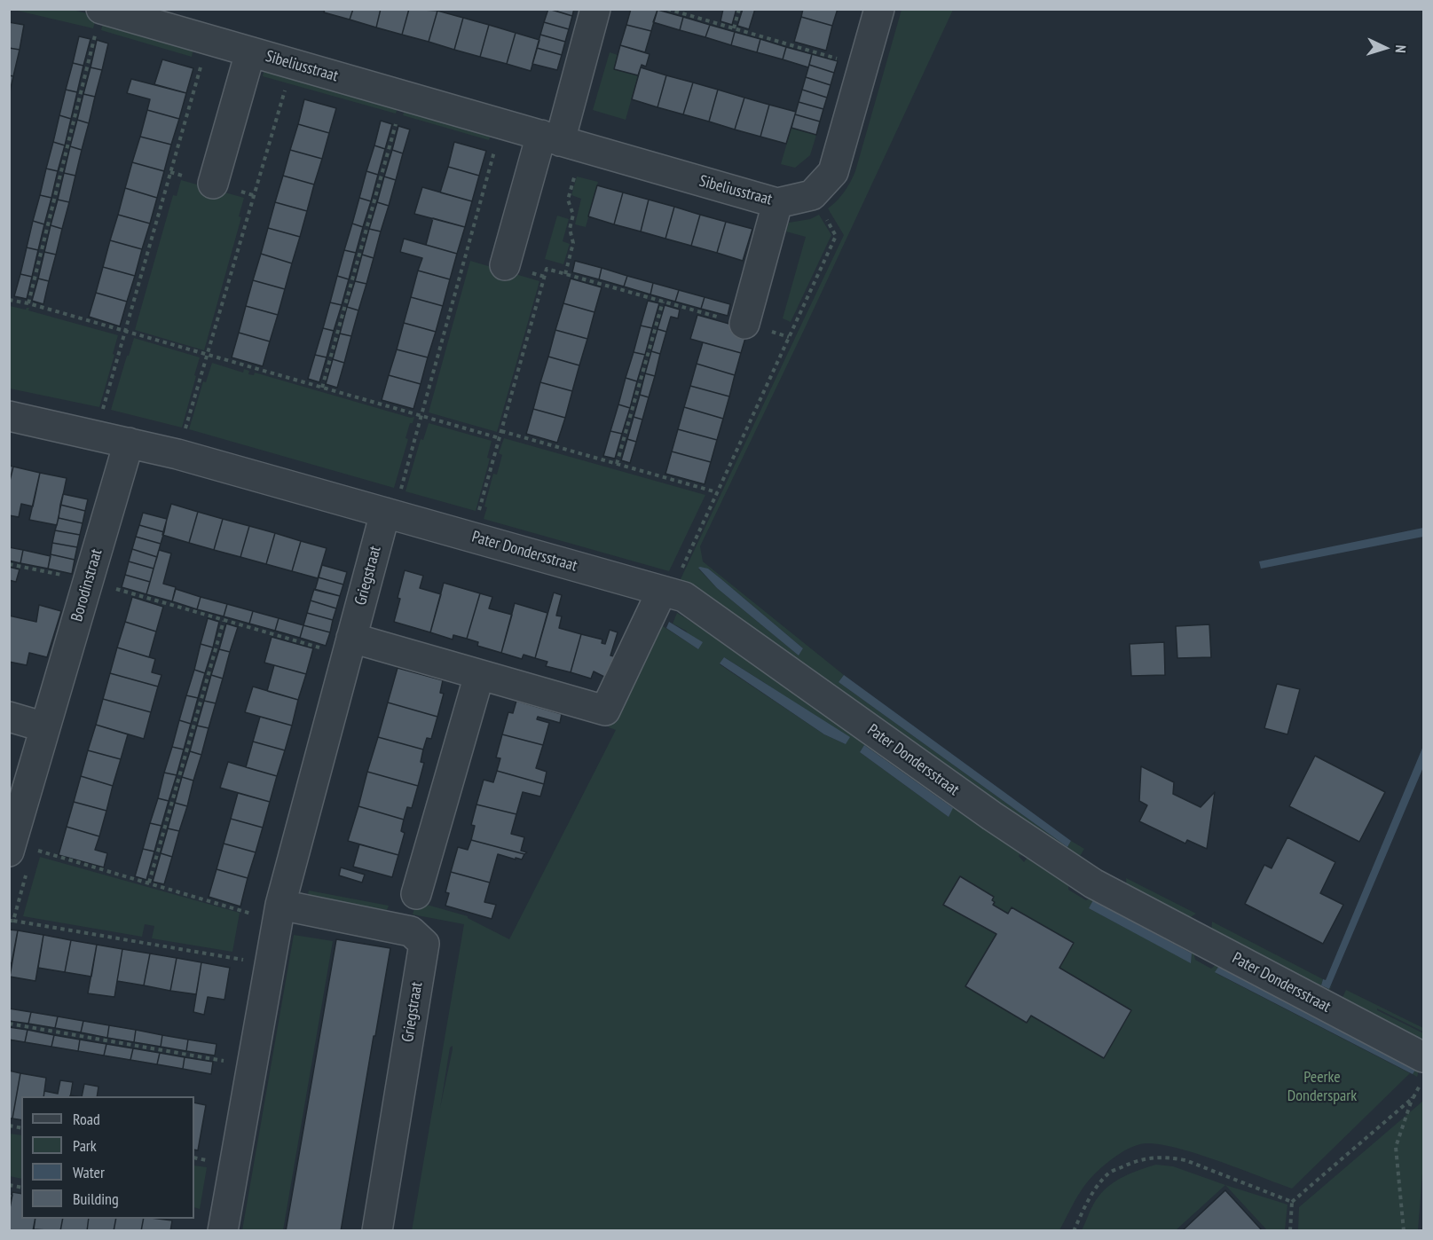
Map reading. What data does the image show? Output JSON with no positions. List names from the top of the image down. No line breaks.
{"streets":{"street":["Sibeliusstraat","Pater Dondersstraat","Griegstraat","Borodinstraat"]},"crossings":[["Pater Dondersstraat","Griegstraat"]],"parks":["Peerke Donderspark"],"legend":["Road","Park","Water","Building"],"north":"right"}
